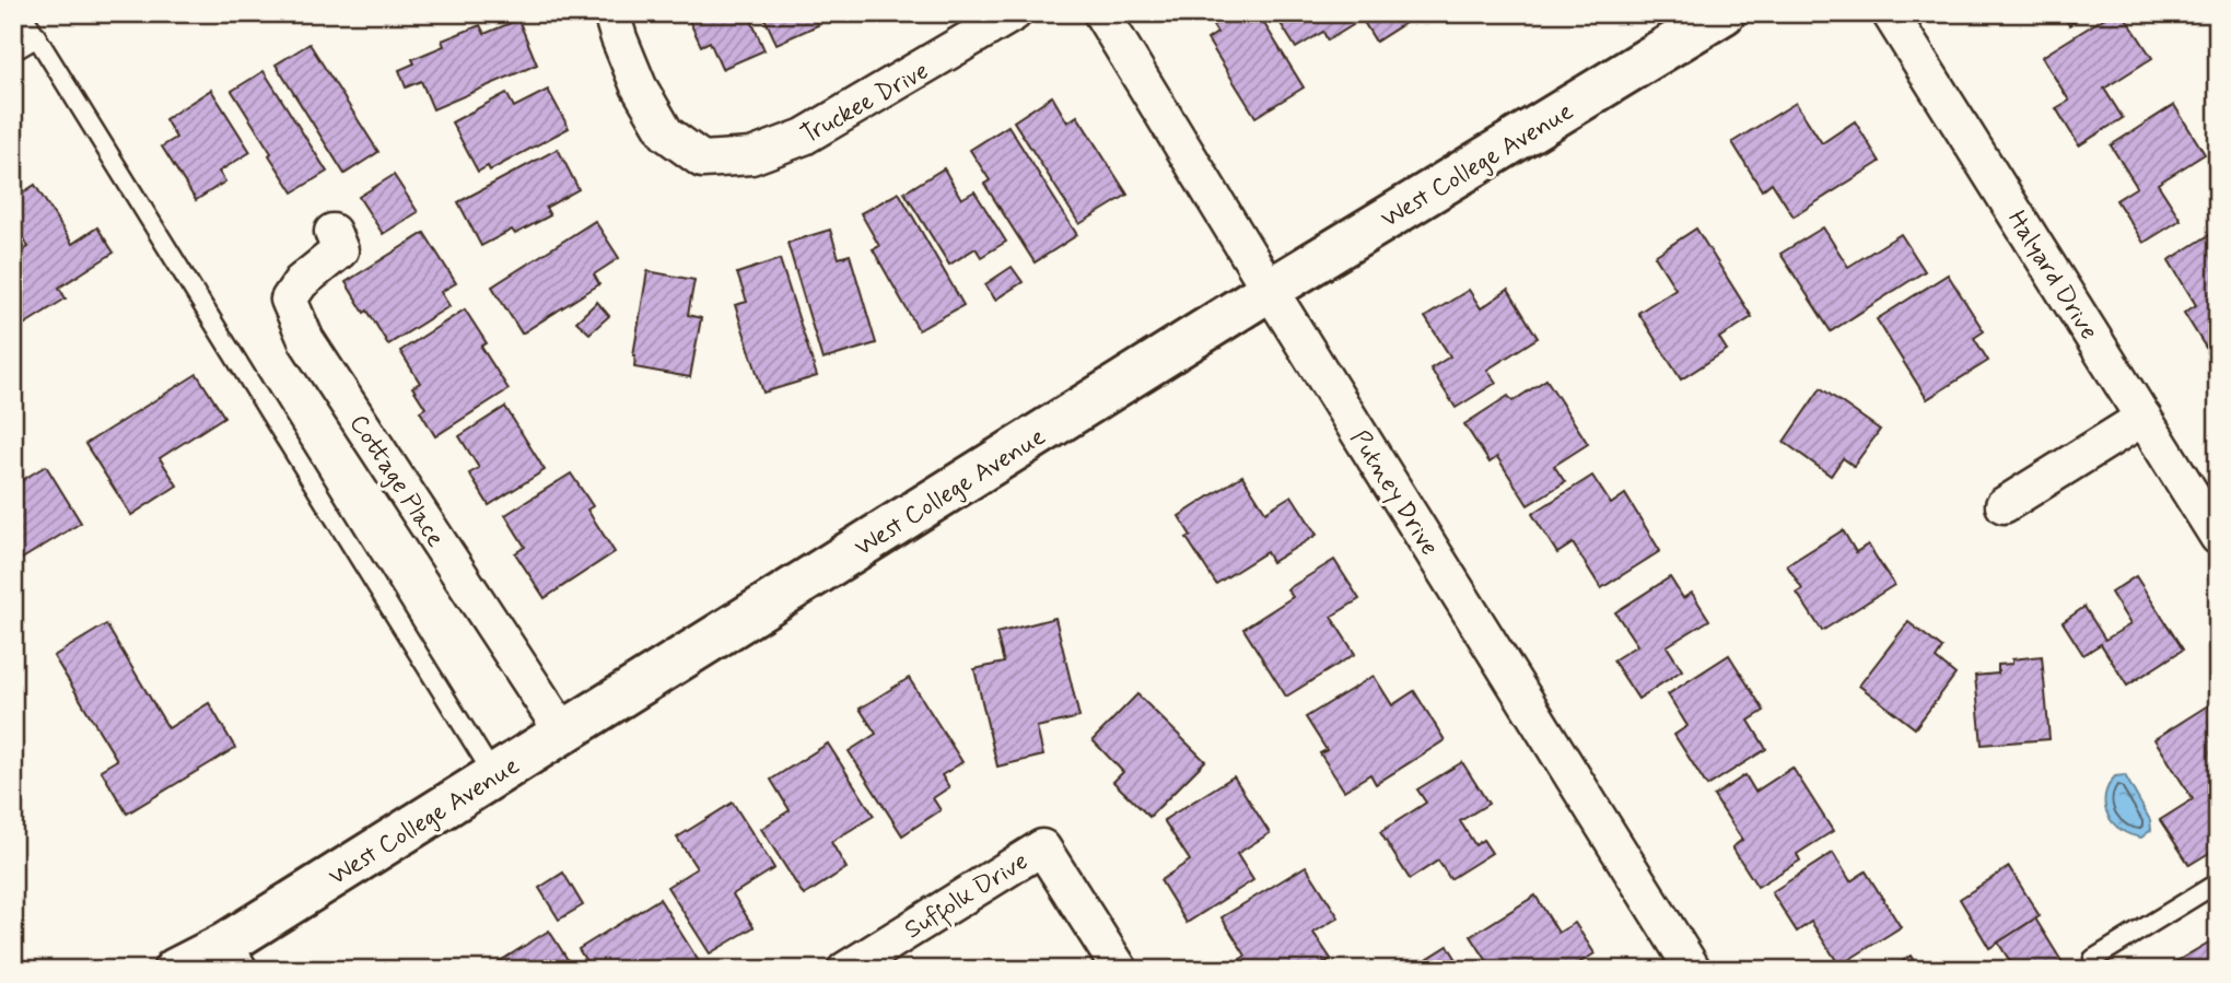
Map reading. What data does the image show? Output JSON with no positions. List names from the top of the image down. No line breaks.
{"streets":{"main road":["West College Avenue"],"street":["Truckee Drive","Halyard Drive","Cottage Place","Putney Drive","Suffolk Drive"]},"crossings":[["West College Avenue","Cottage Place"],["West College Avenue","Putney Drive"]]}
